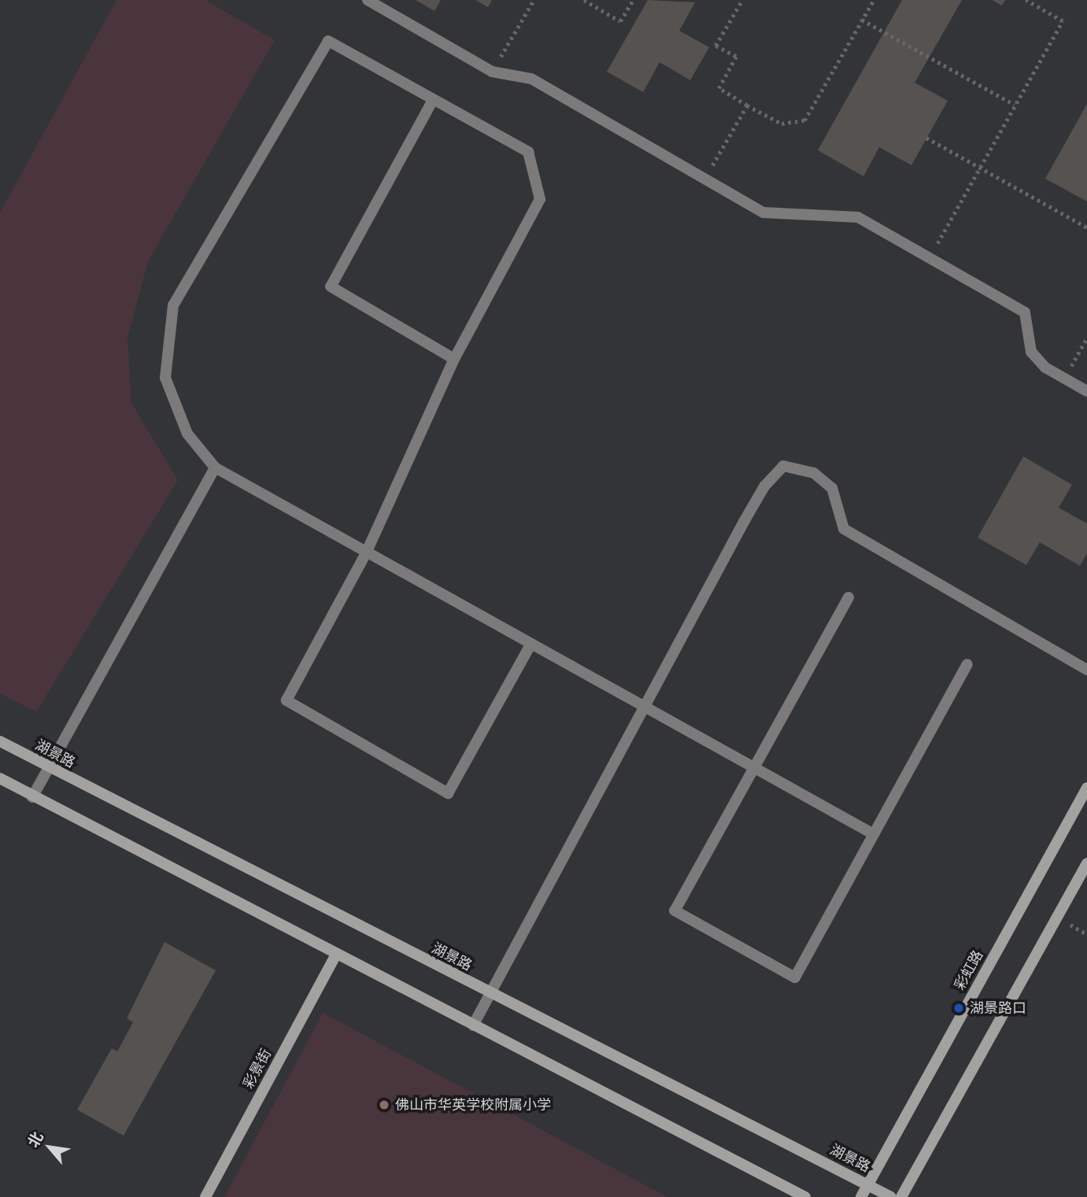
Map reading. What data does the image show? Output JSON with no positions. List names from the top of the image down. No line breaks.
{"streets":{"main road":["湖景路","彩虹路","彩景街"]},"crossings":[["湖景路","彩虹路"]],"places":["湖景路口","佛山市华英学校附属小学"],"north":"top left"}
